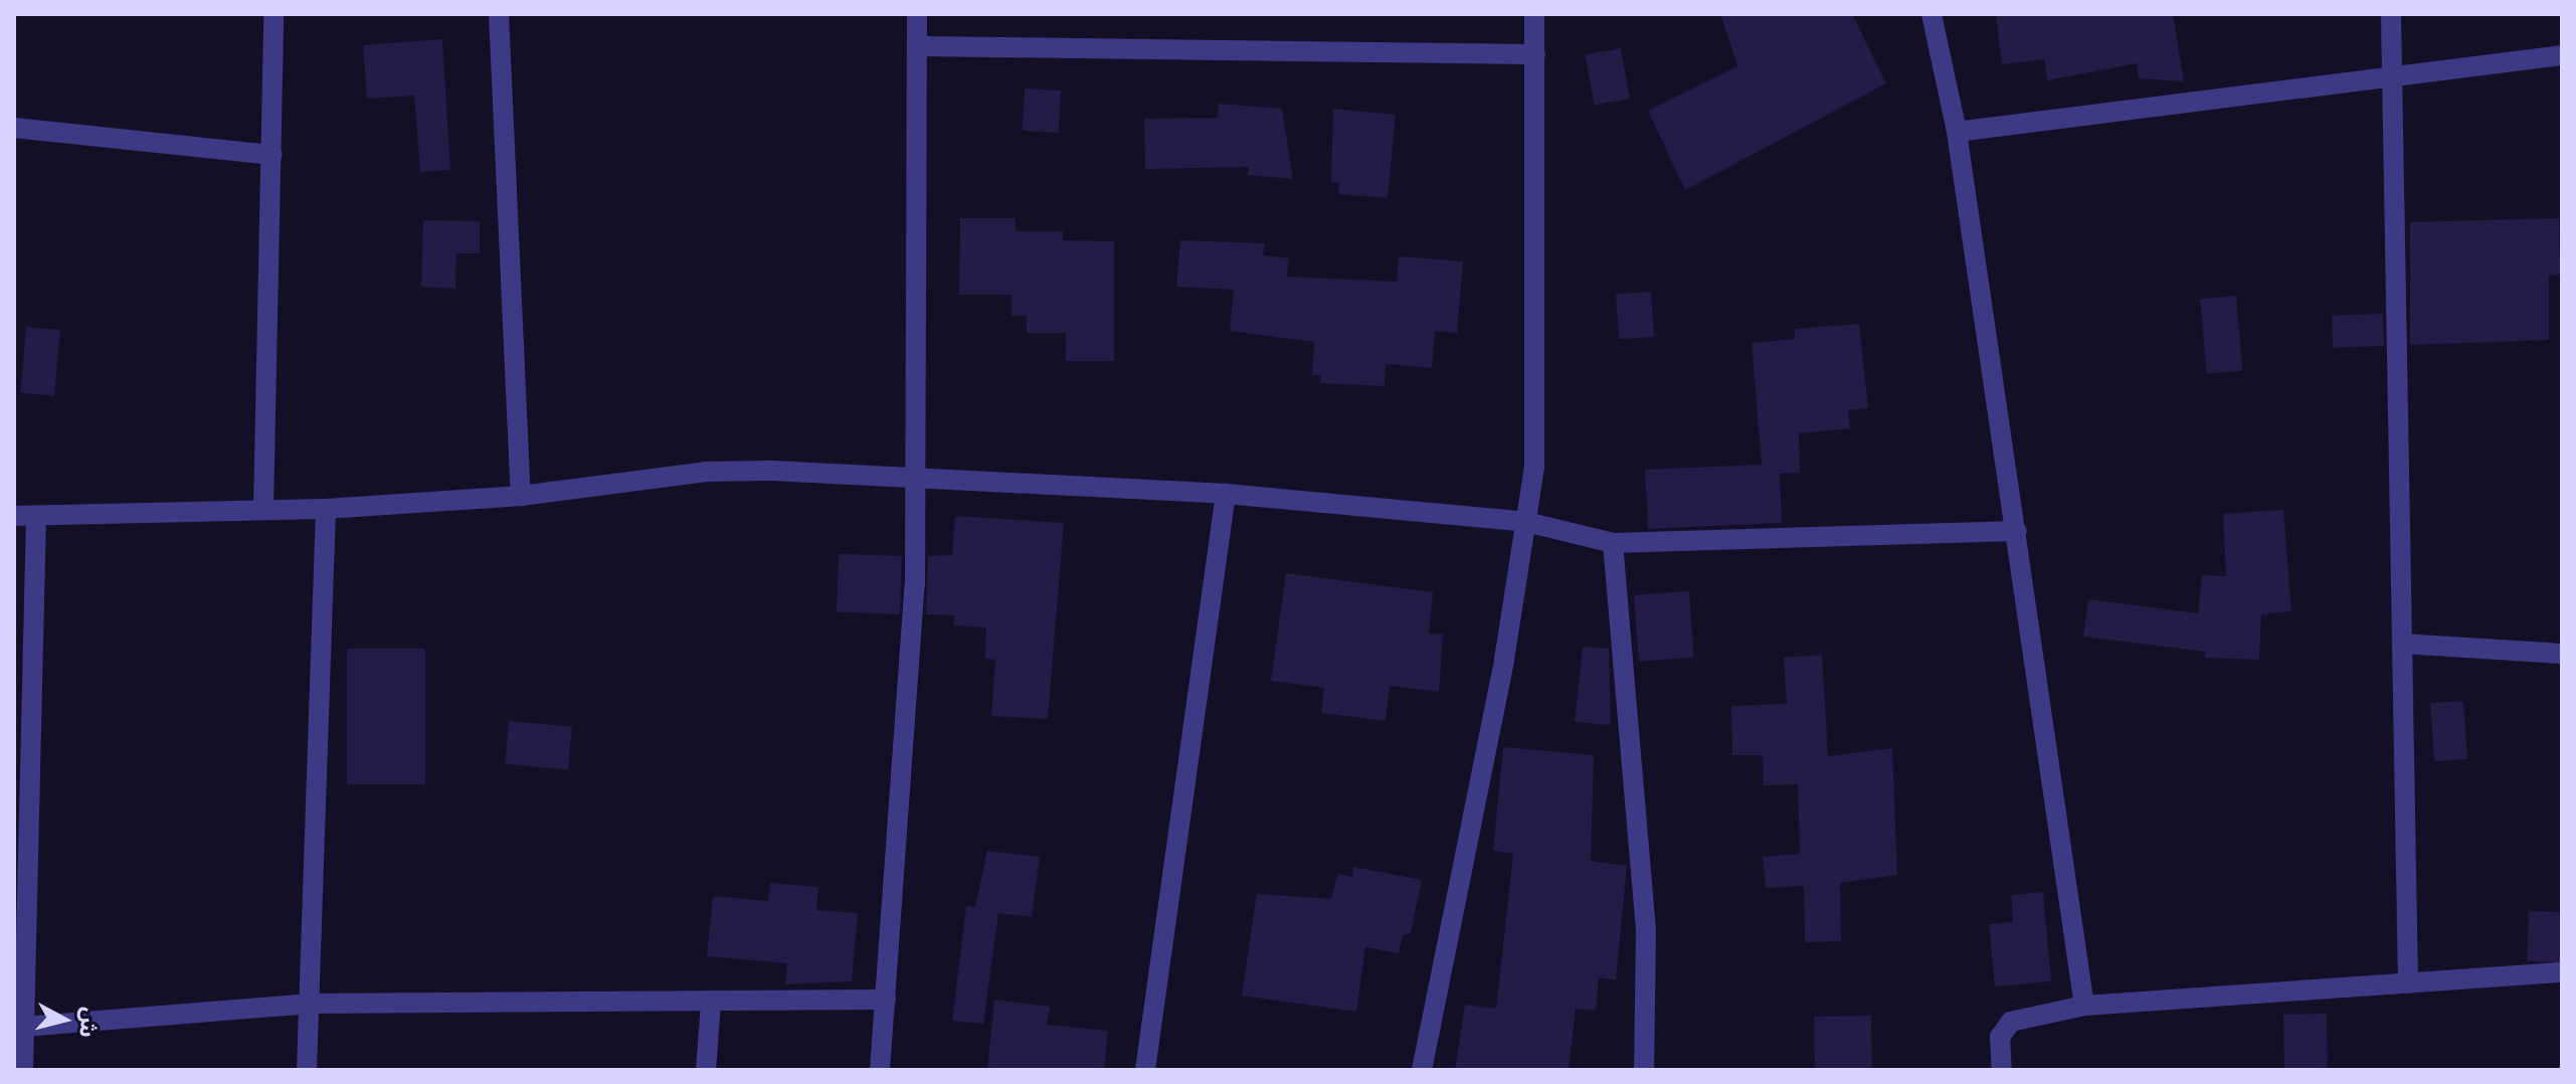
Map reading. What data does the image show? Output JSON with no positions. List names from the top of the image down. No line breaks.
{"north":"right"}
